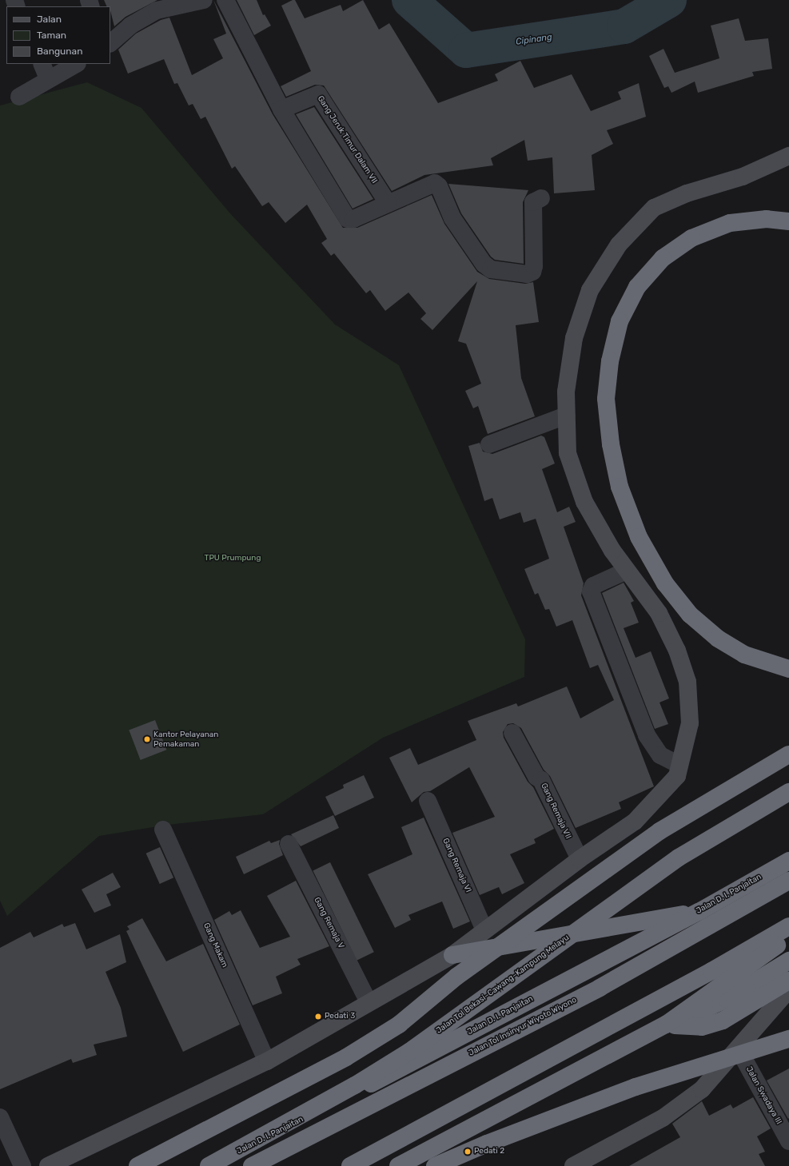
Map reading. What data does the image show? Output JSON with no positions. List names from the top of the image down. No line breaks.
{"streets":{"highway":["Jalan D. I. Panjaitan","Jalan Tol Bekasi–Cawang–Kampung Melayu","Jalan Tol Insinyur Wiyoto Wiyono"],"street":["Gang Jeruk Timur Dalam VII","Gang Remaja VII","Gang Remaja VI","Gang Remaja V","Gang Makam","Jalan Swadaya III"]},"crossings":[["Jalan D. I. Panjaitan","Jalan Tol Bekasi–Cawang–Kampung Melayu"]],"water":["Cipinang"],"parks":["TPU Prumpung"],"places":["Kantor Pelayanan Pemakaman","Pedati 3","Pedati 2"],"legend":["Jalan","Taman","Bangunan"]}
